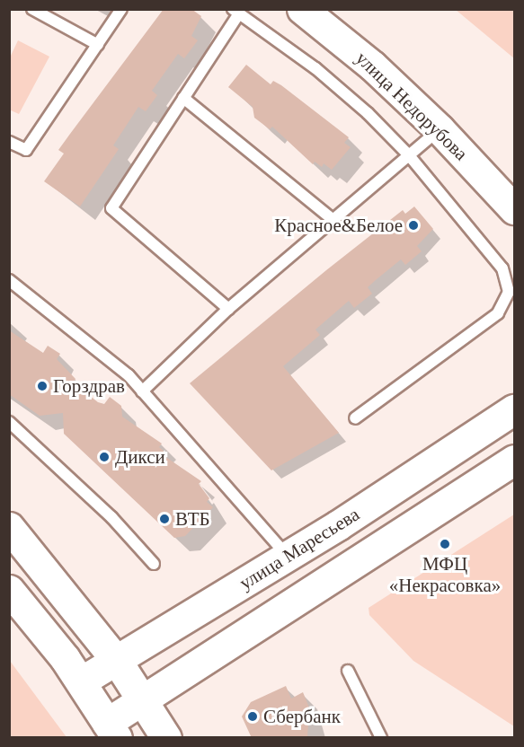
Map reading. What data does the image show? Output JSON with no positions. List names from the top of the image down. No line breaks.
{"streets":{"street":["улица Недорубова","улица Маресьева"]},"places":["Красное&Белое","Горздрав","Дикси","ВТБ","МФЦ «Некрасовка»","Сбербанк"]}
